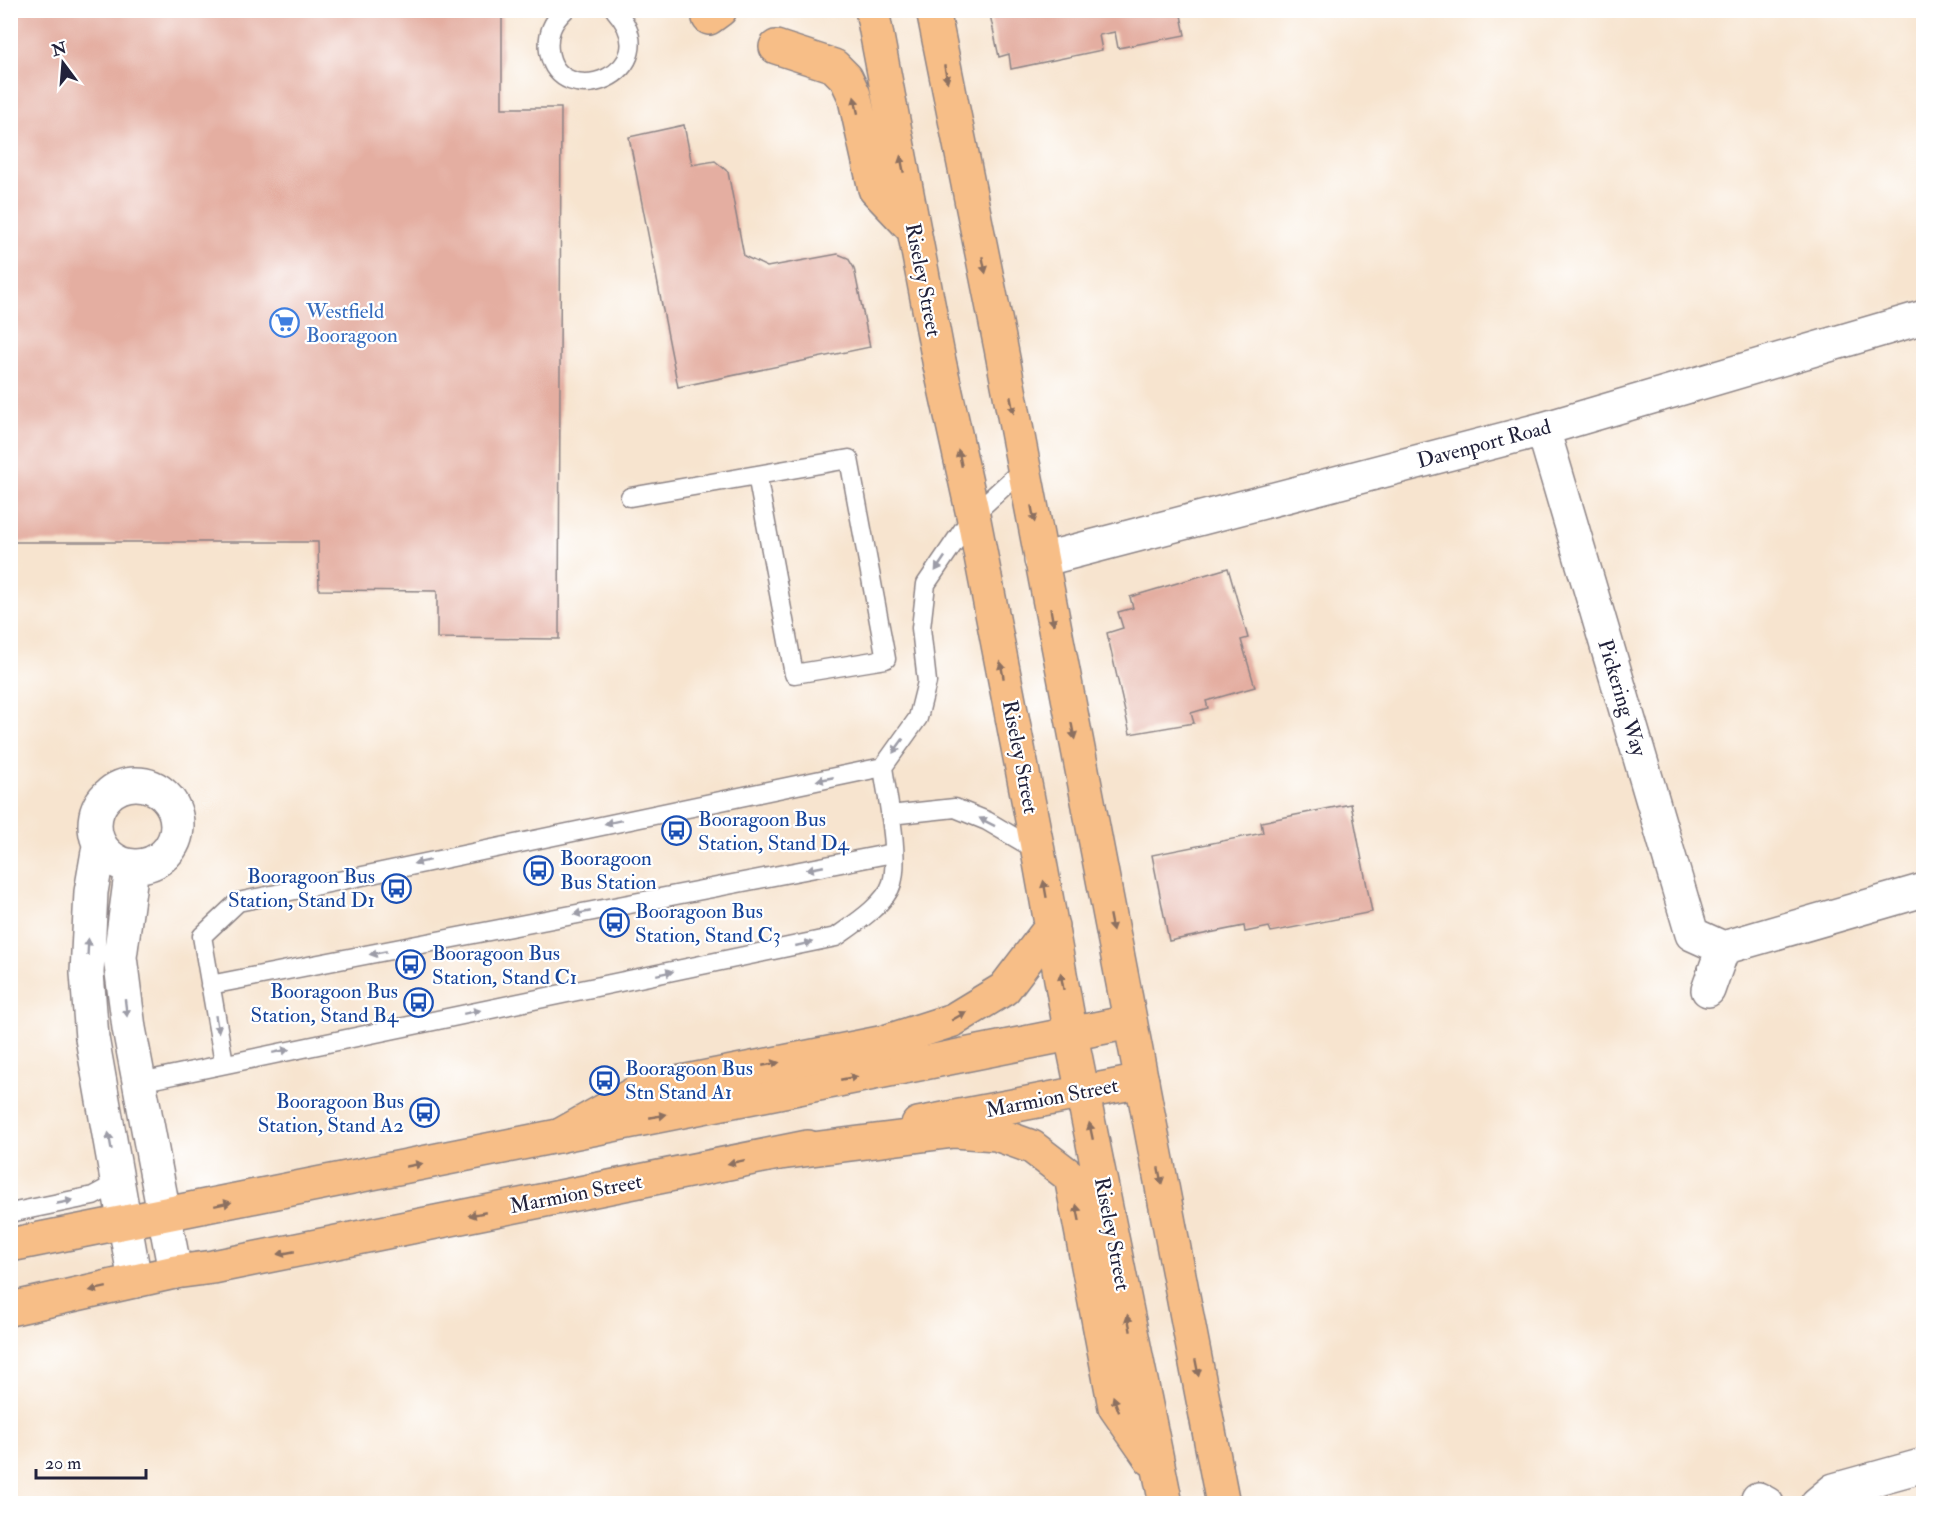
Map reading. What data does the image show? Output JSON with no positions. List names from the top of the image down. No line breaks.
{"streets":{"main road":["Riseley Street","Marmion Street"],"street":["Davenport Road","Pickering Way"]},"crossings":[["Riseley Street","Marmion Street"],["Davenport Road","Pickering Way"]],"places":{"supermarket":["Westfield Booragoon"],"bus stop":["Booragoon Bus Station, Stand D4","Booragoon Bus Station","Booragoon Bus Station, Stand D1","Booragoon Bus Station, Stand C3","Booragoon Bus Station, Stand C1","Booragoon Bus Station, Stand B4","Booragoon Bus Stn Stand A1","Booragoon Bus Station, Stand A2"]},"scale_bar":"20 m","north":"top"}
